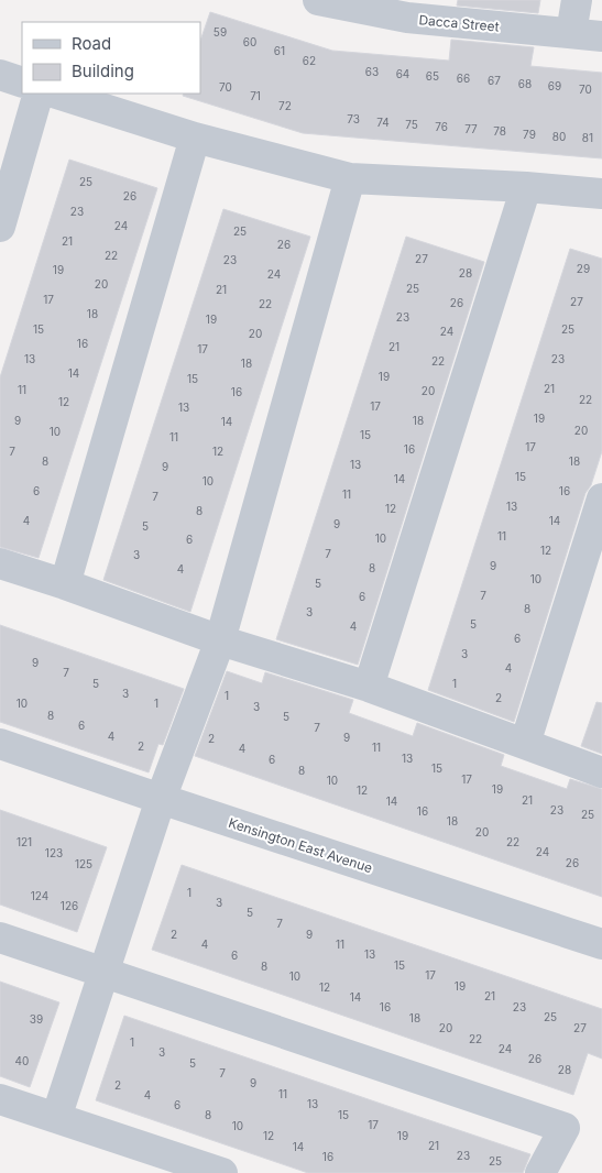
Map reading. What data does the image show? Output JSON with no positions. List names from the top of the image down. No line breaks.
{"streets":{"street":["Dacca Street","Kensington East Avenue"]},"house_numbers":["59","60","61","62","63","64","65","66","67","68","69","70","70","71","72","73","74","75","76","77","78","79","80","81","25","26","23","24","25","21","26","22","27","23","29","19","28","24","20","25","21","17","27","26","22","18","23","19","15","25","24","20","16","21","17","13","23","22","18","14","19","15","21","11","20","16","22","12","17","13","19","9","18","14","20","10","15","11","17","16","7","12","8","18","13","9","15","14","10","6","16","11","7","13","12","8","4","14","9","5","11","10","6","12","7","3","9","8","4","10","5","7","6","8","3","5","4","6","3","9","4","7","5","1","3","1","2","10","1","3","8","5","6","7","4","9","2","2","11","4","13","6","15","8","17","10","19","12","21","14","23","16","25","18","20","121","22","24","123","26","125","1","124","3","126","5","7","2","9","4","11","13","6","15","8","17","10","19","12","21","14","16","23","25","18","39","20","27","22","1","24","3","26","40","5","28","7","9","2","11","4","13","6","8","15","17","10","12","19","21","14","23","16","25"],"legend":["Road","Building"]}
